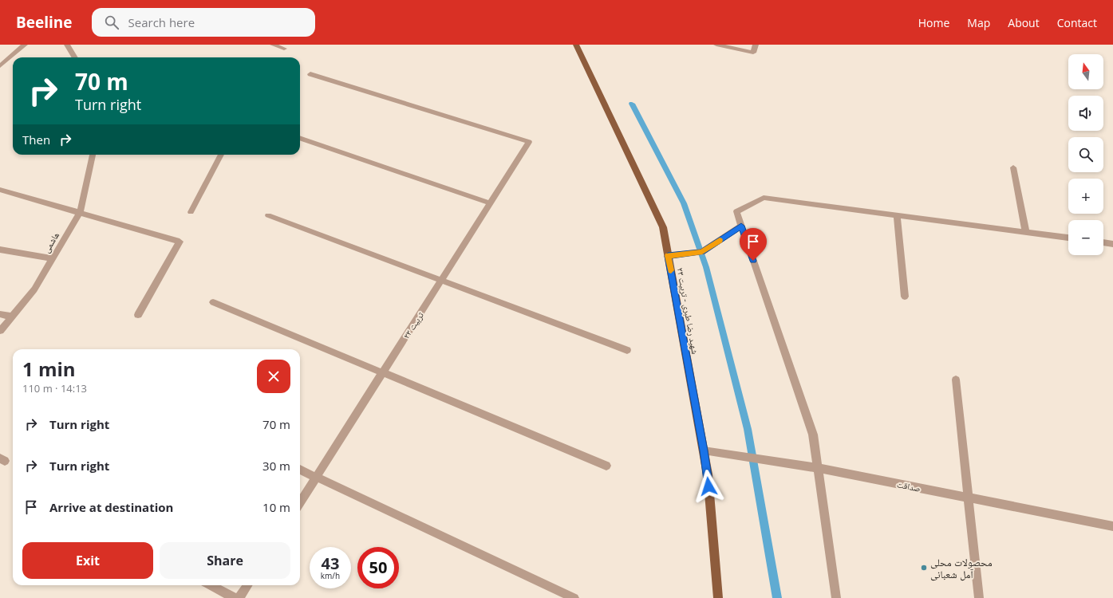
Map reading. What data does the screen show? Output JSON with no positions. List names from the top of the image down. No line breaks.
{"streets":{"main road":["شهید رضا طبری - تربیت ۲۳"],"street":["هاشمی","تربیت ۲۳","صداقت"]},"crossings":[["شهید رضا طبری - تربیت ۲۳","صداقت"]],"places":["محصولات محلی آمل شعبانی"],"north":"top","page":{"header":"Beeline","search":"Search here","nav":["Home","Map","About","Contact"],"map_buttons":["+","−"],"turn":["70 m","Turn right"],"then":"Then","heading":["1 min","110 m · 14:13"],"list":[{"name":"Turn right","value":"70 m"},{"name":"Turn right","value":"30 m"},{"name":"Arrive at destination","value":"10 m"}],"buttons":["Exit","Share"],"speed":"43 km/h","limit":"50"}}
